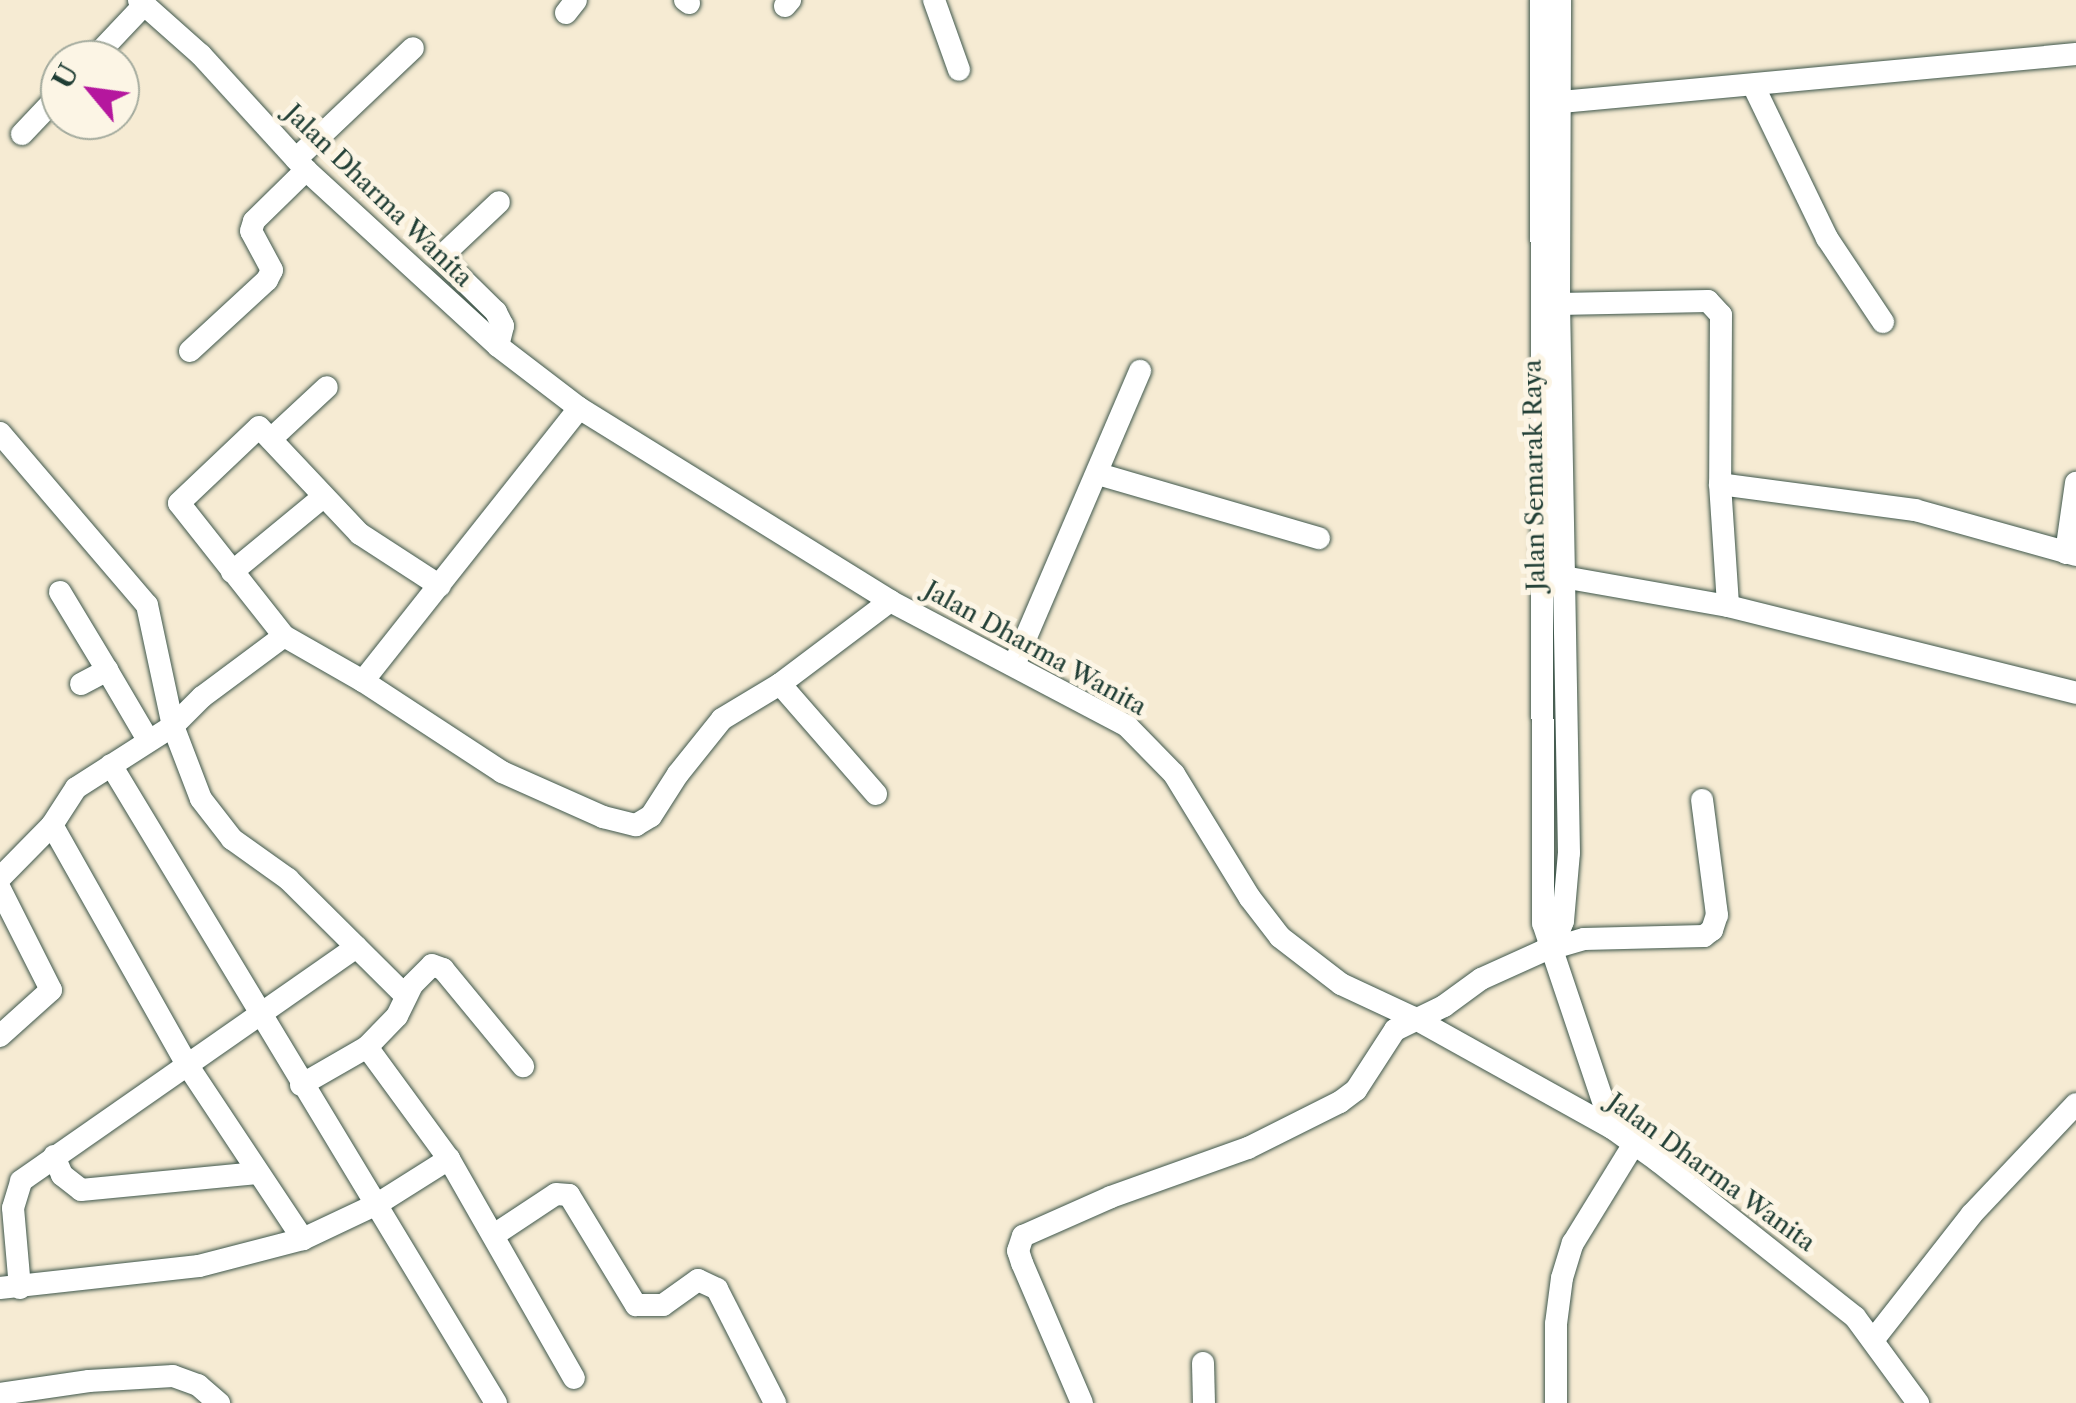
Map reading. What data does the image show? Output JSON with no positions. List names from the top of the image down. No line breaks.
{"streets":{"street":["Jalan Dharma Wanita","Jalan Semarak Raya"]},"crossings":[["Jalan Dharma Wanita","Jalan Semarak Raya"]],"north":"top left"}
